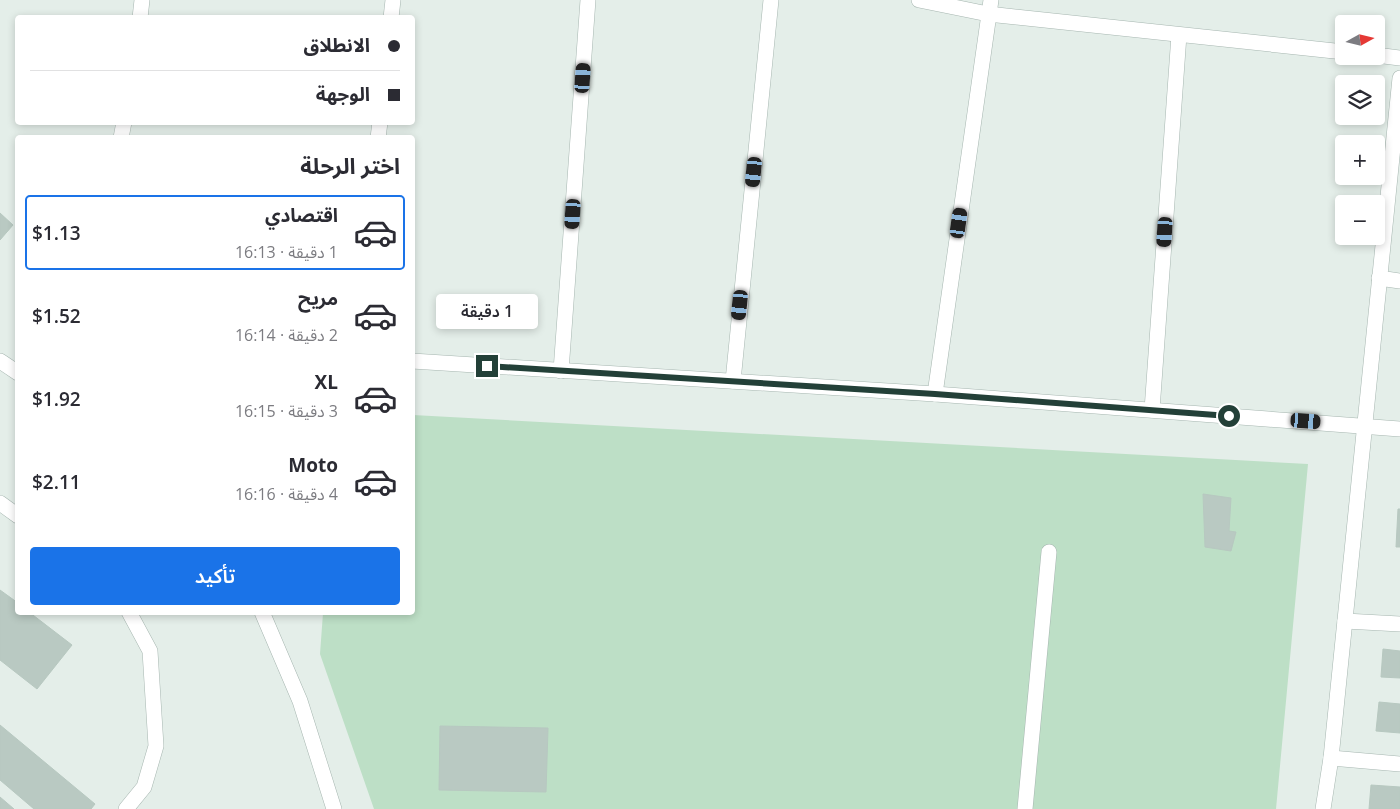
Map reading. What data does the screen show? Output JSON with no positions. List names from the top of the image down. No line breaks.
{"north":"right","page":{"map_buttons":["+","−"],"banner":["الانطلاق","الوجهة"],"heading":"اختر الرحلة","list":[{"name":"اقتصادي","note":"1 دقيقة · 16:13","value":"$1.13"},{"name":"مريح","note":"2 دقيقة · 16:14","value":"$1.52"},{"name":"XL","note":"3 دقيقة · 16:15","value":"$1.92"},{"name":"Moto","note":"4 دقيقة · 16:16","value":"$2.11"}],"bubble":"1 دقيقة","buttons":"تأكيد"}}
